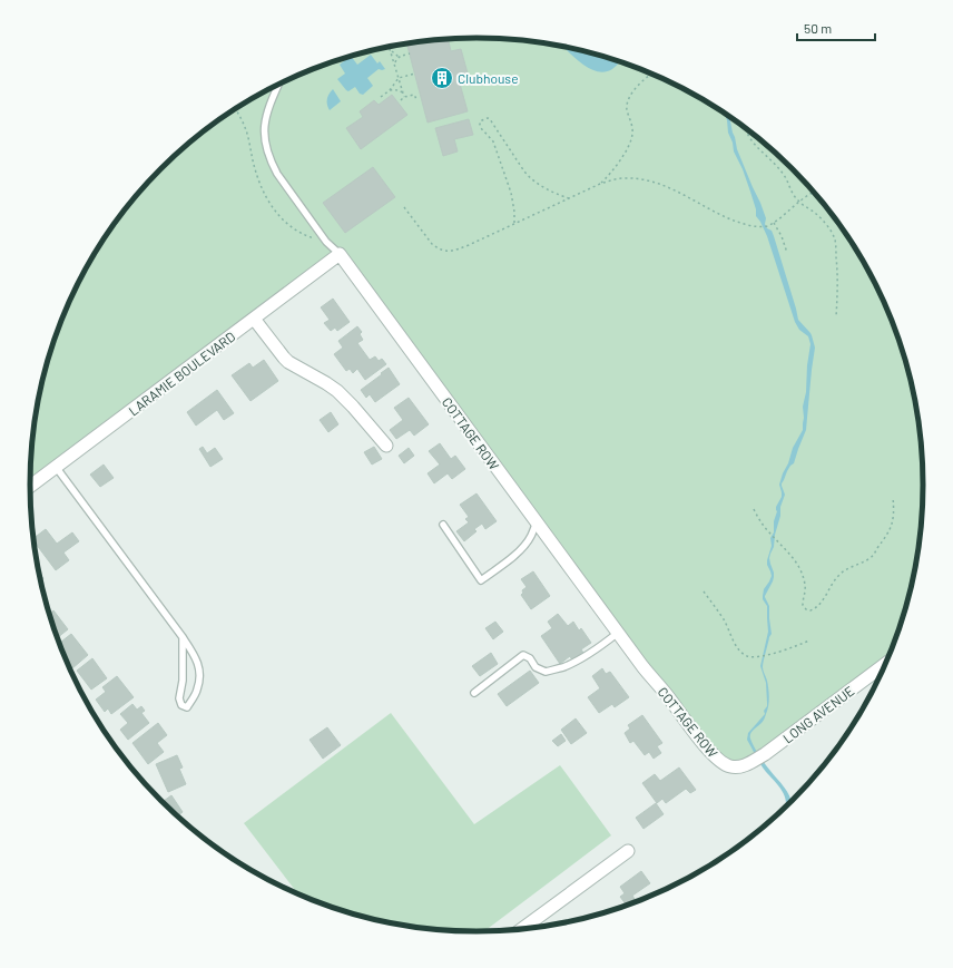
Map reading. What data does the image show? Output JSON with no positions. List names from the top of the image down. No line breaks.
{"streets":{"street":["LARAMIE BOULEVARD","COTTAGE ROW","LONG AVENUE"]},"crossings":[["LARAMIE BOULEVARD","COTTAGE ROW"],["COTTAGE ROW","LONG AVENUE"]],"places":{"building":["Clubhouse"]},"scale_bar":"50 m"}
